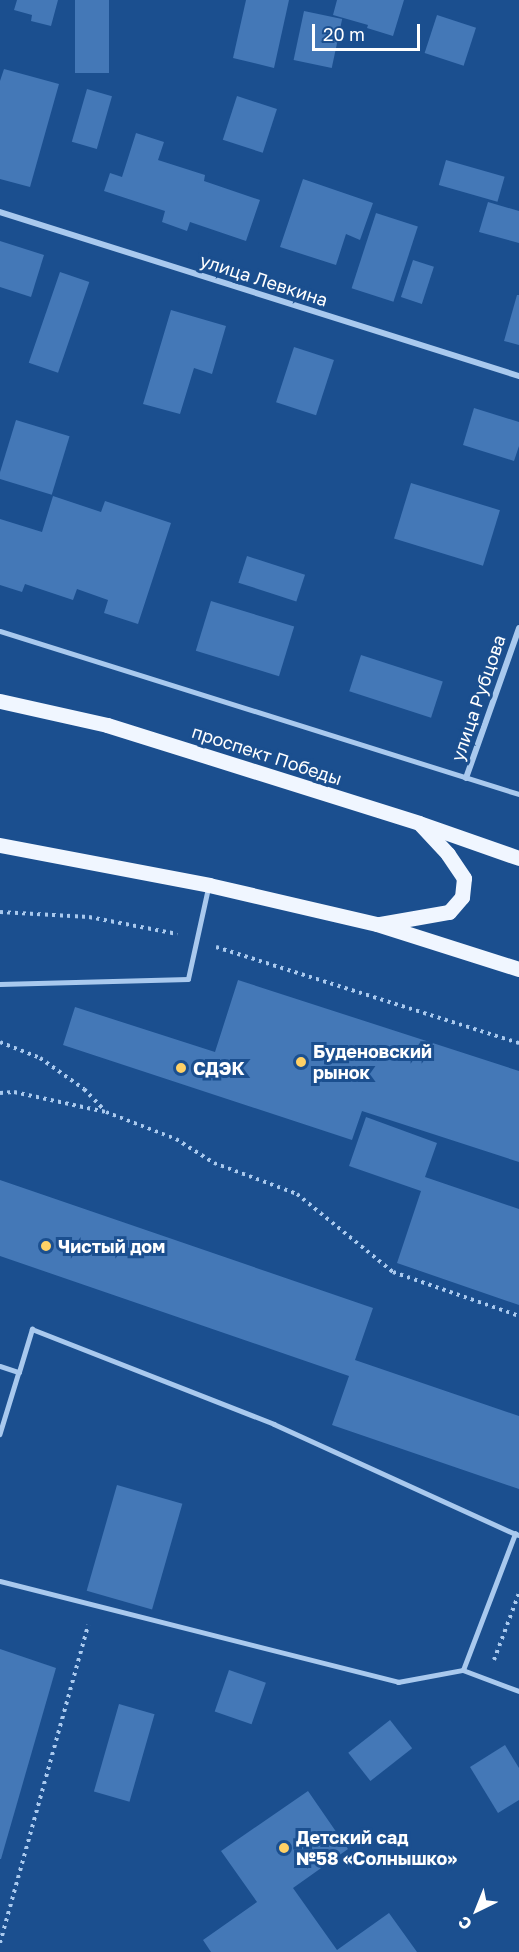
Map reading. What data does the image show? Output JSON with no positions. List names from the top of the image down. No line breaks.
{"streets":{"main road":["проспект Победы"],"street":["улица Левкина","улица Рубцова"]},"places":["Буденовский рынок","СДЭК","Чистый дом","Детский сад №58 «Солнышко»"],"scale_bar":"20 m","north":"bottom left"}
